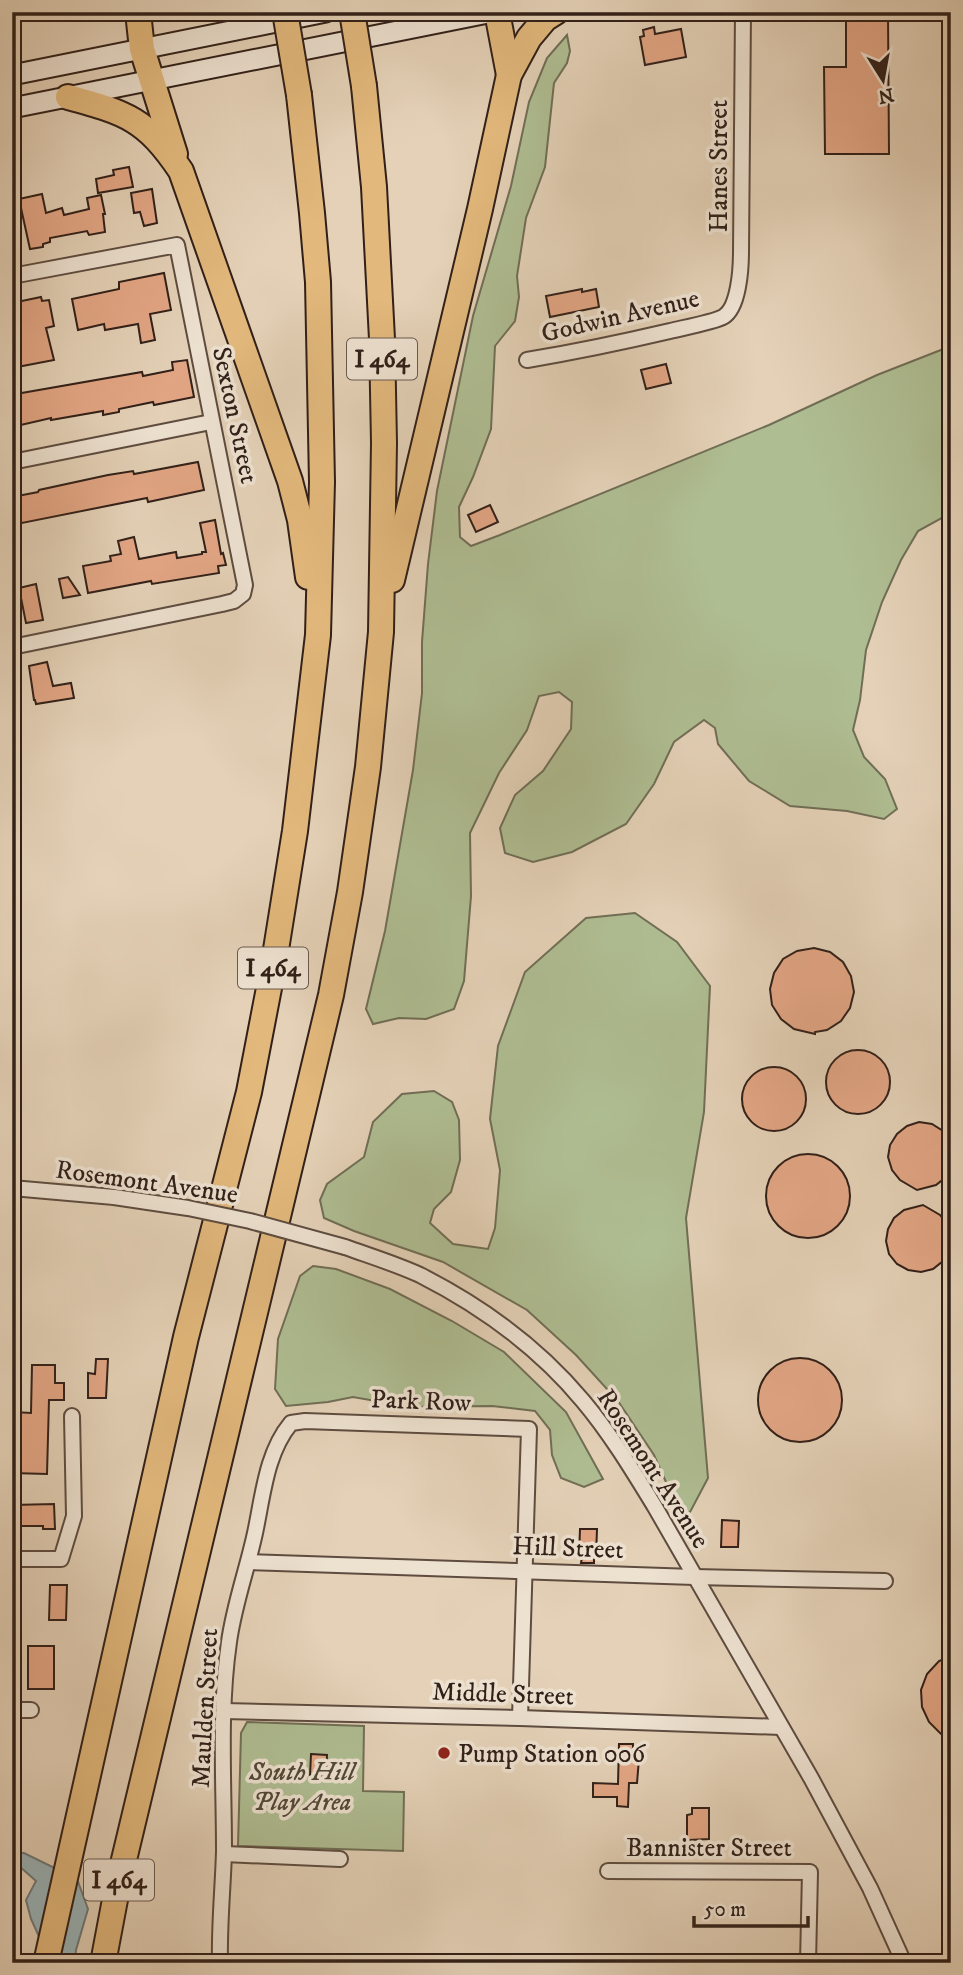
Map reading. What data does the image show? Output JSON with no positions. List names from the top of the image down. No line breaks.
{"streets":{"highway":["I 464"],"street":["Hanes Street","Godwin Avenue","Sexton Street","Rosemont Avenue","Park Row","Hill Street","Middle Street","Maulden Street","Bannister Street"]},"crossings":[["Hanes Street","Godwin Avenue"],["Rosemont Avenue","Hill Street"],["Rosemont Avenue","Middle Street"],["Park Row","Hill Street"],["Park Row","Maulden Street"],["Hill Street","Maulden Street"],["Middle Street","Maulden Street"]],"parks":["South Hill Play Area"],"places":["Pump Station 006"],"scale_bar":"50 m","north":"bottom"}
